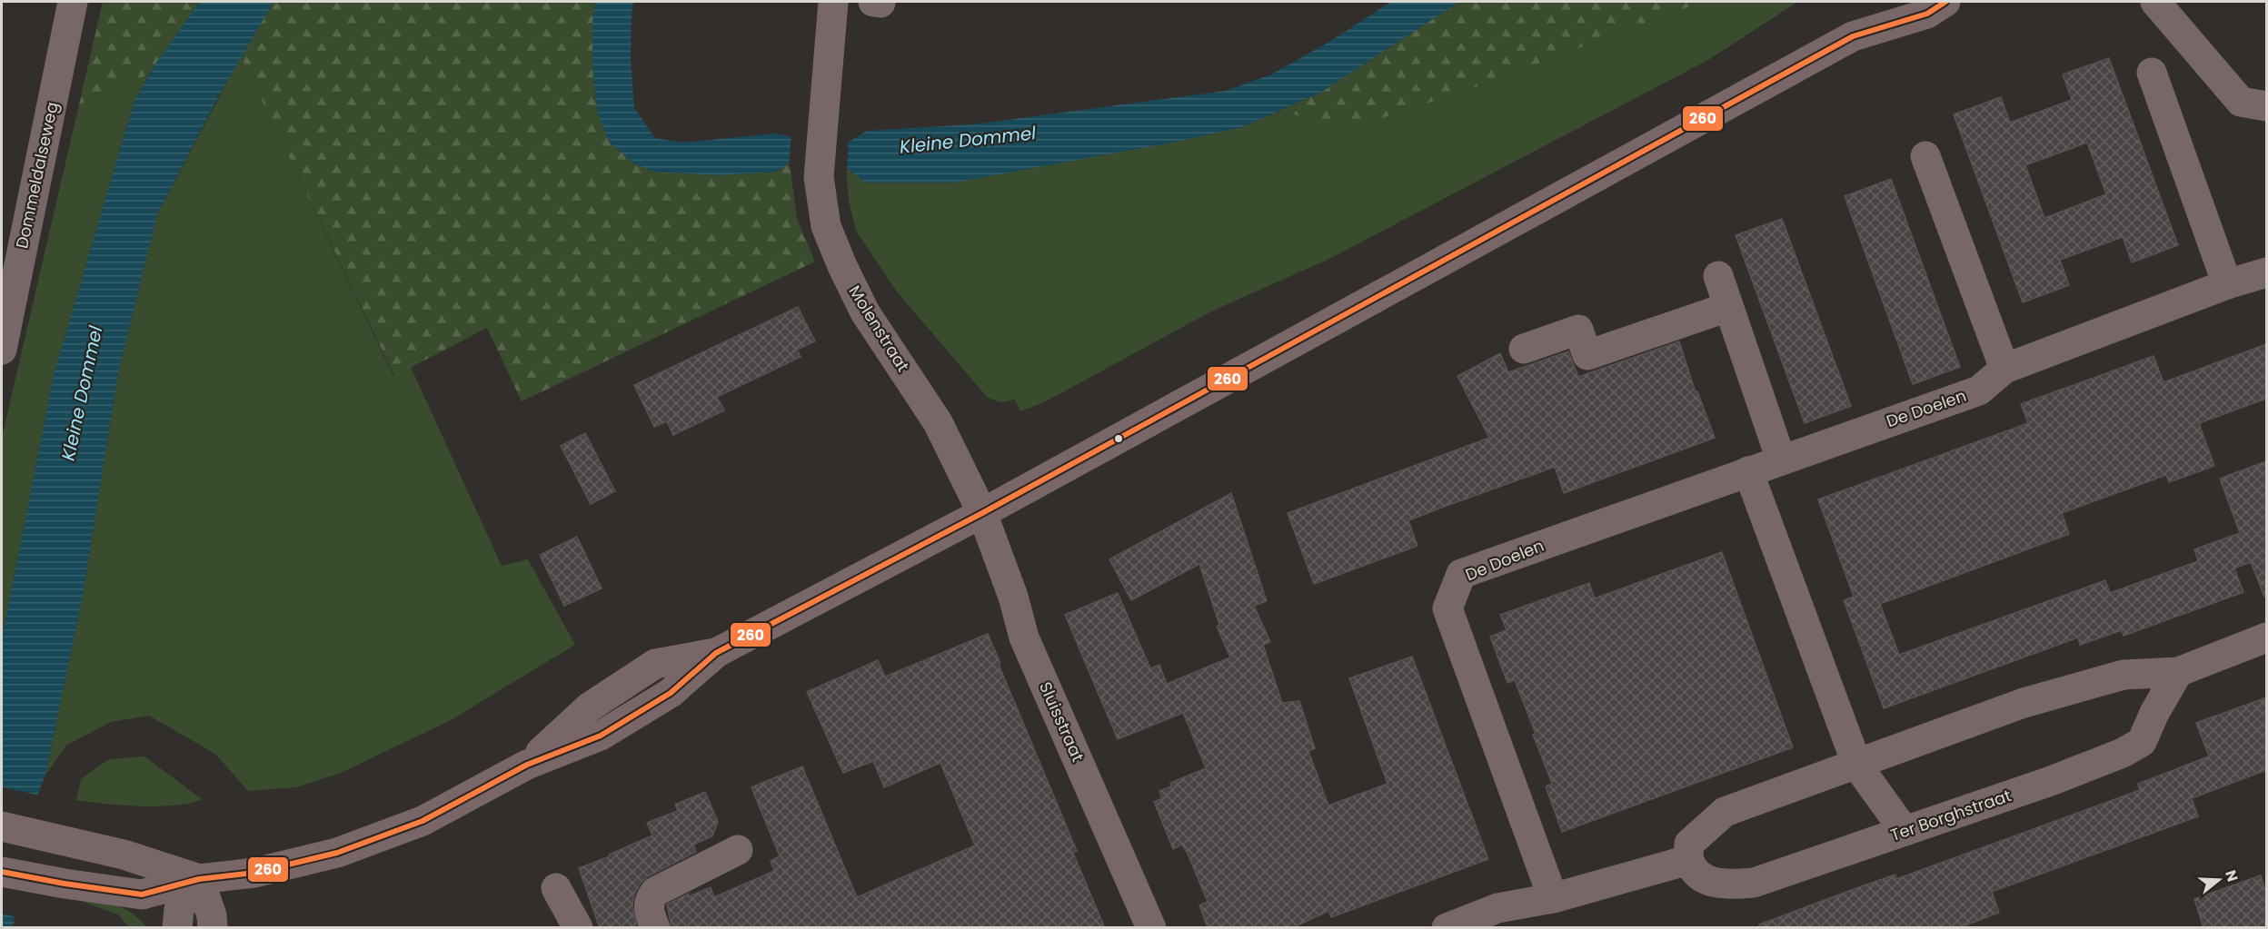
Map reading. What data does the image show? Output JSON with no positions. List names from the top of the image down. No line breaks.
{"streets":{"street":["Dommeldalseweg","Molenstraat","De Doelen","Sluisstraat","Ter Borghstraat"]},"crossings":[["Molenstraat","Sluisstraat"]],"water":["Kleine Dommel"],"lines":["transit line 260"],"north":"right"}
